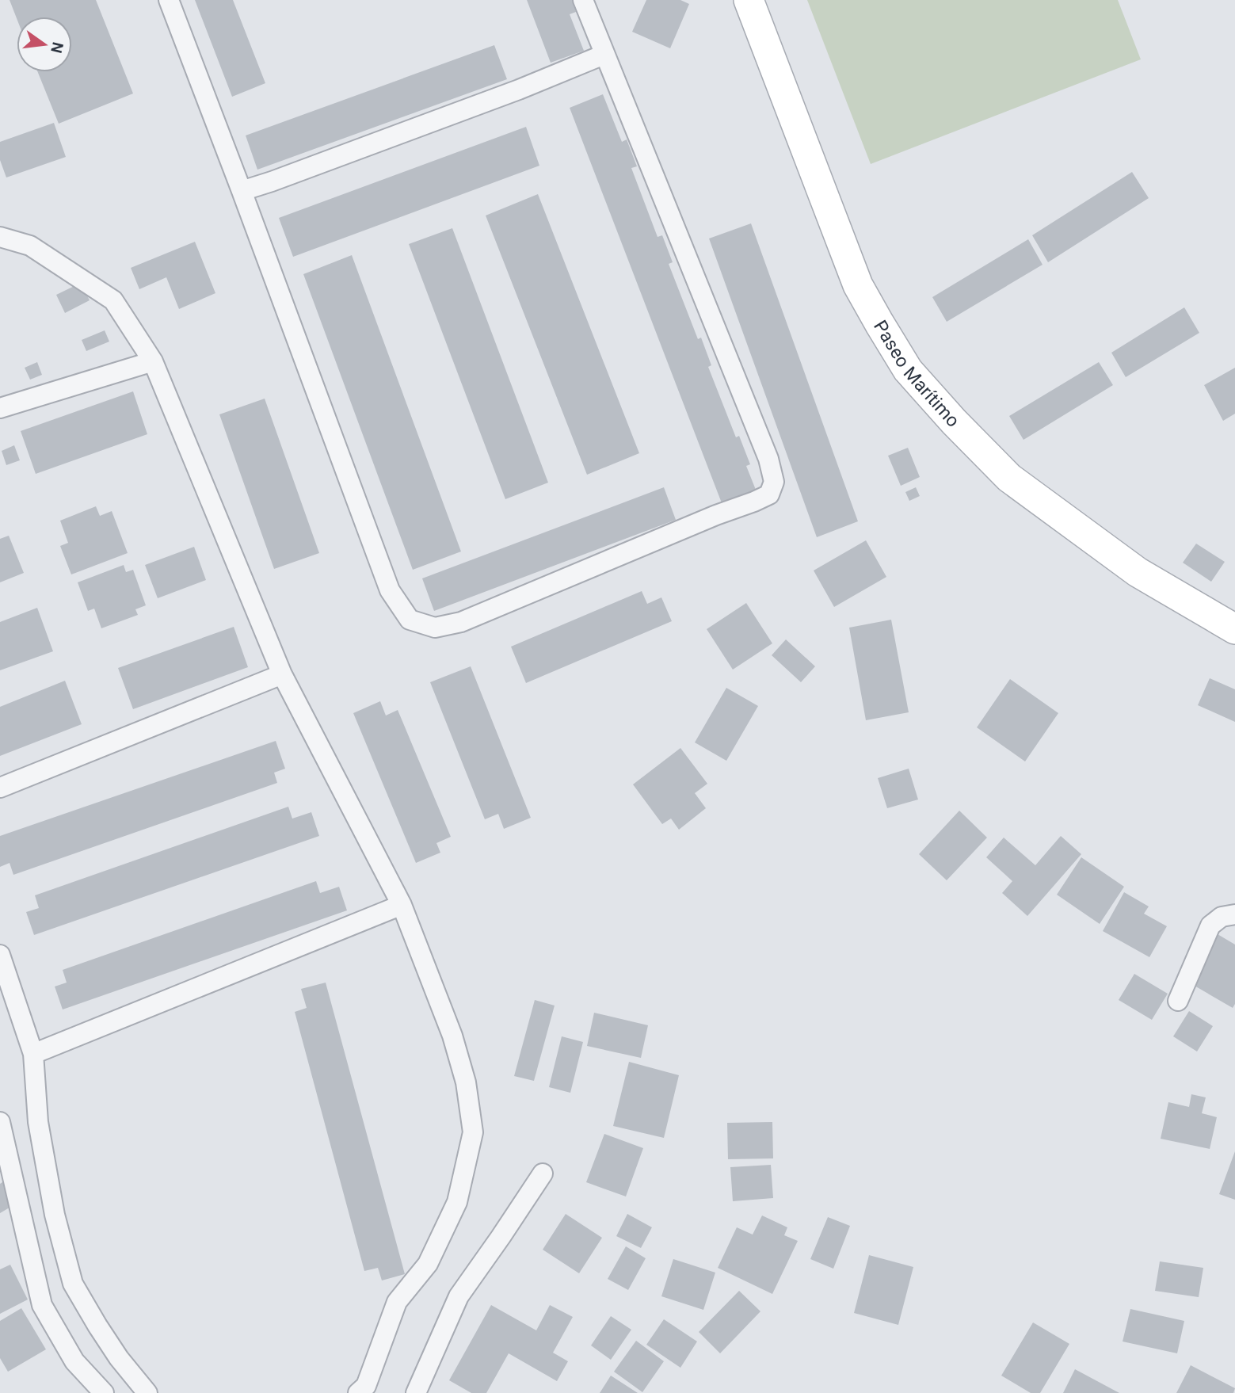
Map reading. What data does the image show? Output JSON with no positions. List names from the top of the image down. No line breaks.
{"streets":{"main road":["Paseo Marítimo"]},"north":"right"}
